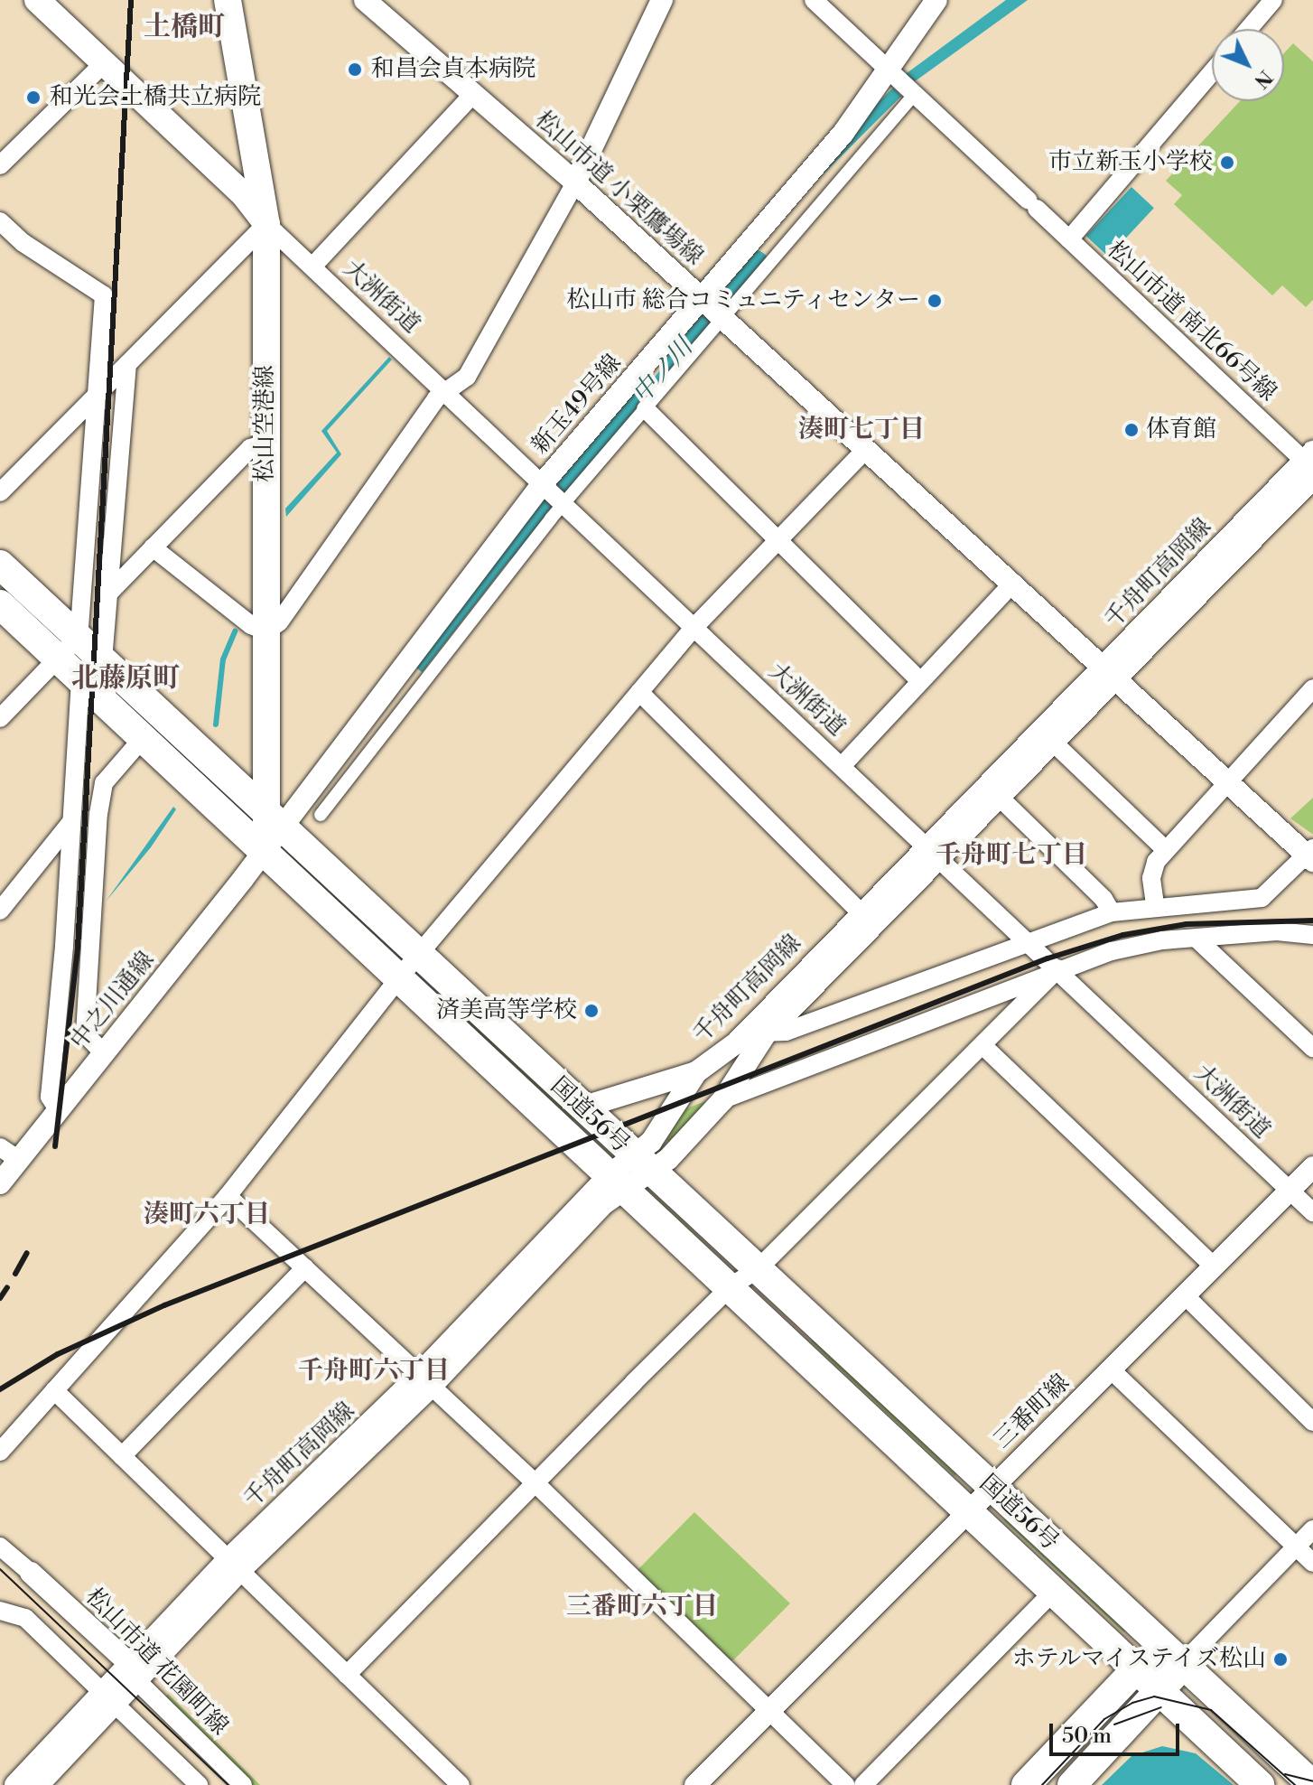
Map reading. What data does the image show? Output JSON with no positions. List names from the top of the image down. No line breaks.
{"streets":{"highway":["国道56号"],"main road":["松山空港線"],"street":["松山市道 小栗鷹場線","大洲街道","松山市道 南北66号線","新玉49号線","千舟町高岡線","中之川通線","三番町線","松山市道 花園町線"]},"crossings":[["松山市道 小栗鷹場線","新玉49号線"],["松山市道 小栗鷹場線","千舟町高岡線"],["大洲街道","新玉49号線"],["大洲街道","松山空港線"],["大洲街道","千舟町高岡線"],["大洲街道","三番町線"],["松山市道 南北66号線","新玉49号線"],["松山市道 南北66号線","千舟町高岡線"],["新玉49号線","松山空港線"],["新玉49号線","中之川通線"],["新玉49号線","国道56号"],["松山空港線","中之川通線"],["松山空港線","国道56号"],["千舟町高岡線","国道56号"],["千舟町高岡線","松山市道 花園町線"],["中之川通線","国道56号"],["国道56号","三番町線"]],"districts":["土橋町","湊町七丁目","北藤原町","千舟町七丁目","湊町六丁目","千舟町六丁目","三番町六丁目"],"water":["中ノ川"],"places":["和昌会貞本病院","和光会土橋共立病院","市立新玉小学校","松山市 総合コミュニティセンター","体育館","済美高等学校","ホテルマイステイズ松山"],"scale_bar":"50 m","north":"bottom right"}
